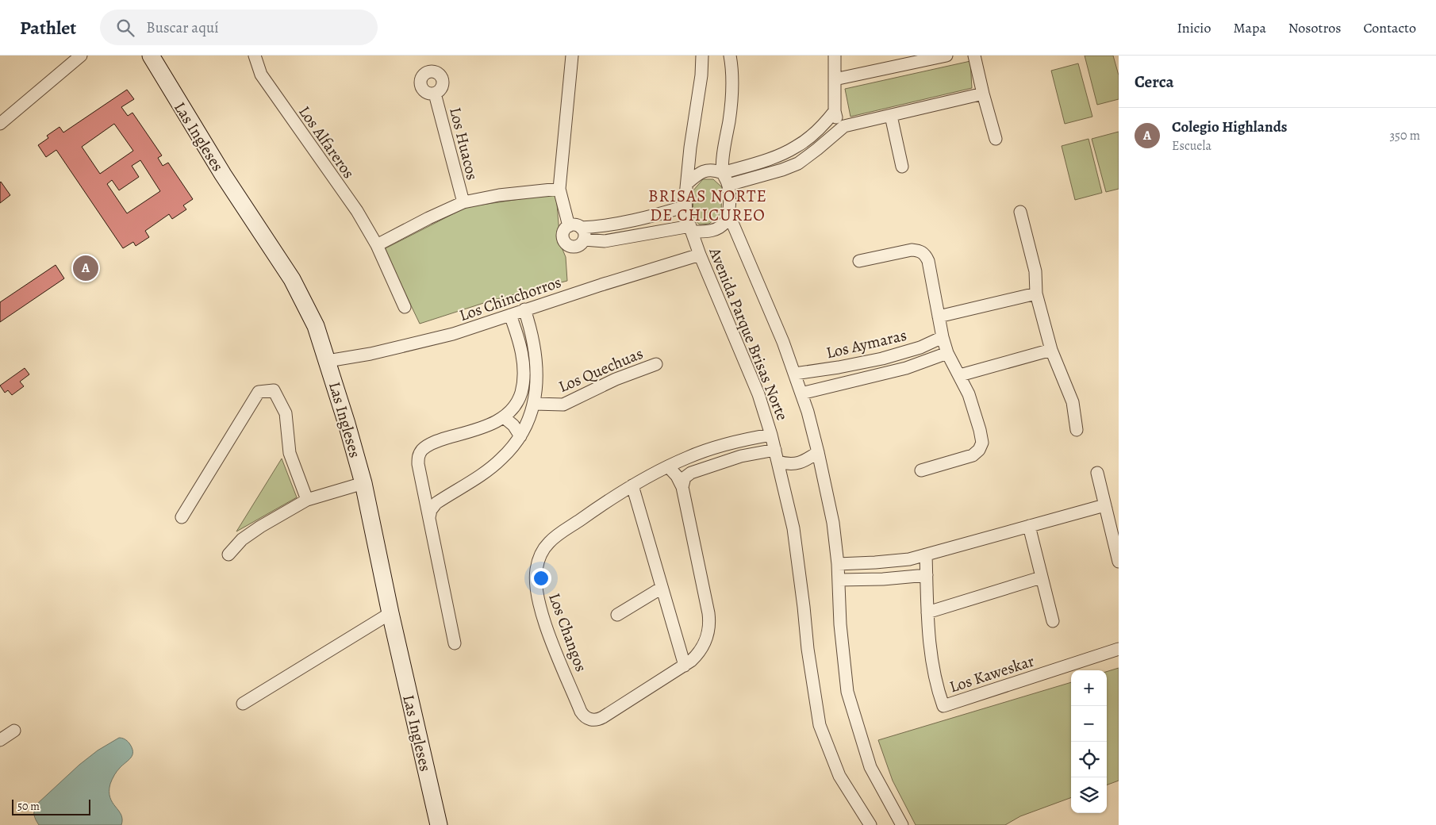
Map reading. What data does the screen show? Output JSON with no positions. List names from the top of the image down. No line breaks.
{"streets":{"street":["Las Ingleses","Los Alfareros","Los Huacos","Los Chinchorros","Avenida Parque Brisas Norte","Los Aymaras","Los Quechuas","Los Changos","Los Kaweskar"]},"crossings":[["Las Ingleses","Los Chinchorros"],["Los Chinchorros","Avenida Parque Brisas Norte"],["Los Chinchorros","Los Quechuas"],["Avenida Parque Brisas Norte","Los Aymaras"],["Avenida Parque Brisas Norte","Los Changos"]],"districts":["BRISAS NORTE DE CHICUREO"],"scale_bar":"50 m","page":{"header":"Pathlet","search":"Buscar aquí","nav":["Inicio","Mapa","Nosotros","Contacto"],"heading":"Cerca","list":[{"mark":"A","name":"Colegio Highlands","note":"Escuela","value":"350 m"}],"pins":"A","map_buttons":["+","−"],"scale":"50 m"}}
